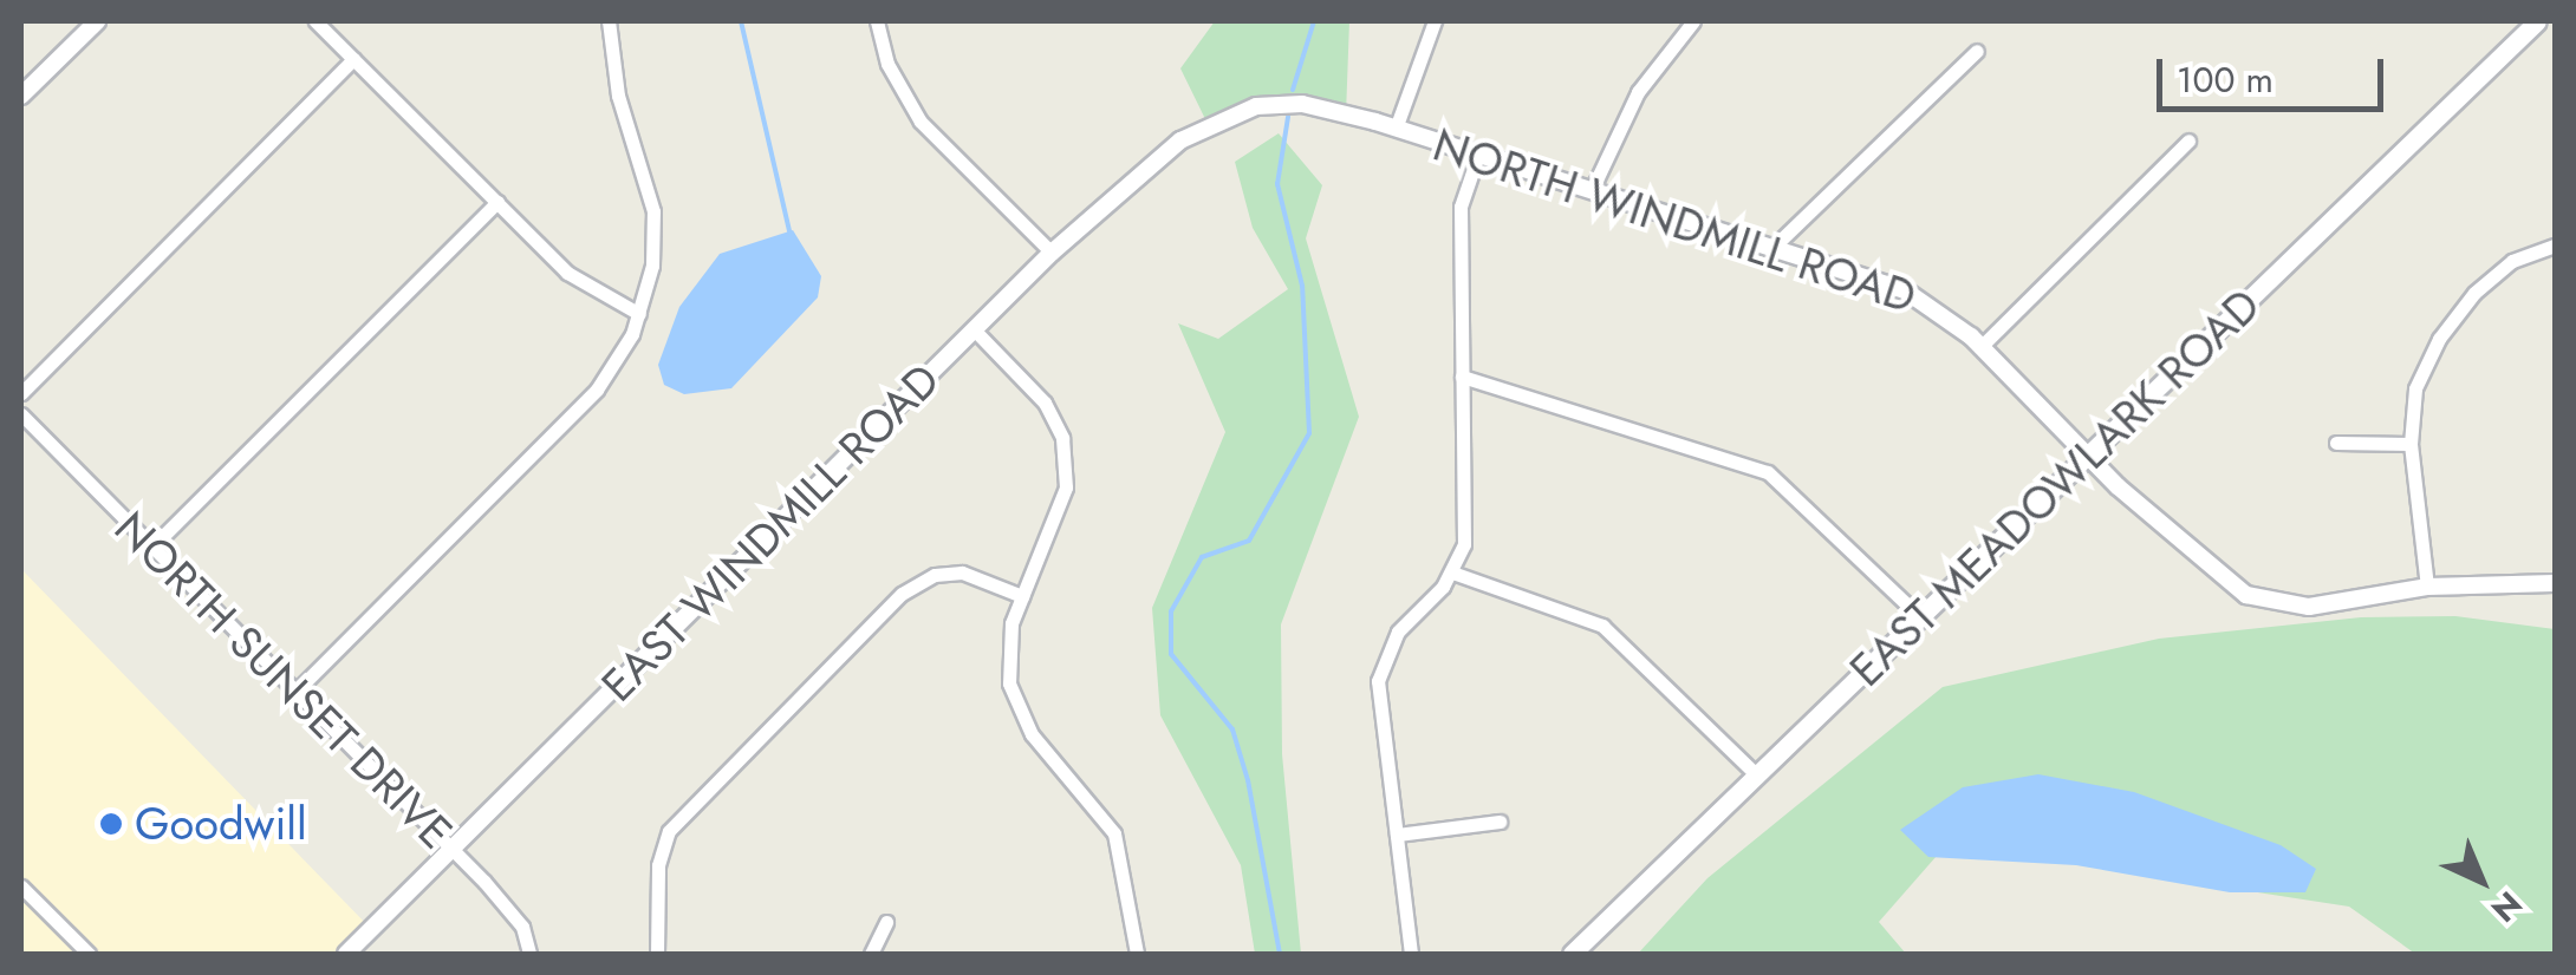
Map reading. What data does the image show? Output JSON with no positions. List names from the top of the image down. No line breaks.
{"streets":{"main road":["EAST MEADOWLARK ROAD"],"street":["NORTH WINDMILL ROAD","EAST WINDMILL ROAD","NORTH SUNSET DRIVE"]},"crossings":[["NORTH WINDMILL ROAD","EAST MEADOWLARK ROAD"],["NORTH WINDMILL ROAD","EAST WINDMILL ROAD"],["EAST WINDMILL ROAD","NORTH SUNSET DRIVE"]],"places":["Goodwill"],"scale_bar":"100 m","north":"bottom right"}
